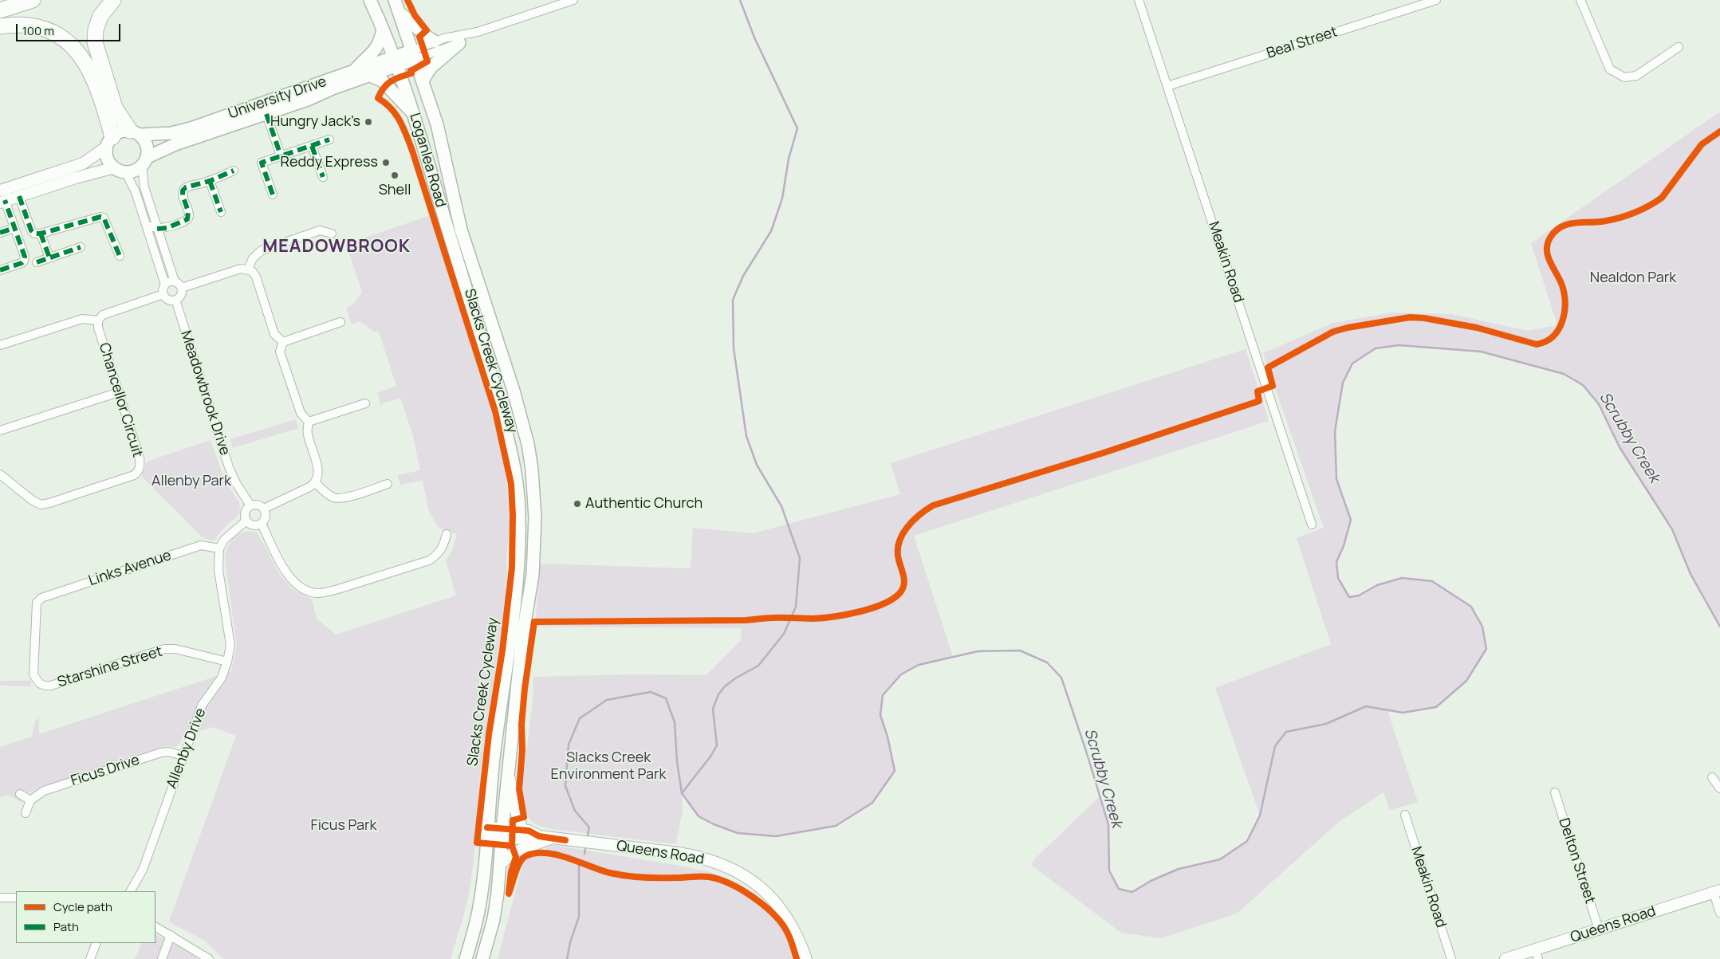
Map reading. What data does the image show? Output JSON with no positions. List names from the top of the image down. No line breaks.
{"streets":{"main road":["University Drive","Loganlea Road"],"street":["Beal Street","Meakin Road","Meadowbrook Drive","Chancellor Circuit","Links Avenue","Starshine Street","Allenby Drive","Ficus Drive","Queens Road","Delton Street"],"cycle path":["Slacks Creek Cycleway"]},"crossings":[["Beal Street","Meakin Road"],["University Drive","Loganlea Road"],["Loganlea Road","Queens Road"],["Links Avenue","Starshine Street"],["Links Avenue","Allenby Drive"],["Starshine Street","Allenby Drive"],["Allenby Drive","Ficus Drive"],["Queens Road","Delton Street"]],"districts":["MEADOWBROOK"],"water":["Scrubby Creek"],"parks":["Nealdon Park","Allenby Park","Slacks Creek Environment Park","Ficus Park"],"places":["Hungry Jack's","Reddy Express","Shell","Authentic Church"],"legend":["Cycle path","Path"],"scale_bar":"100 m"}
